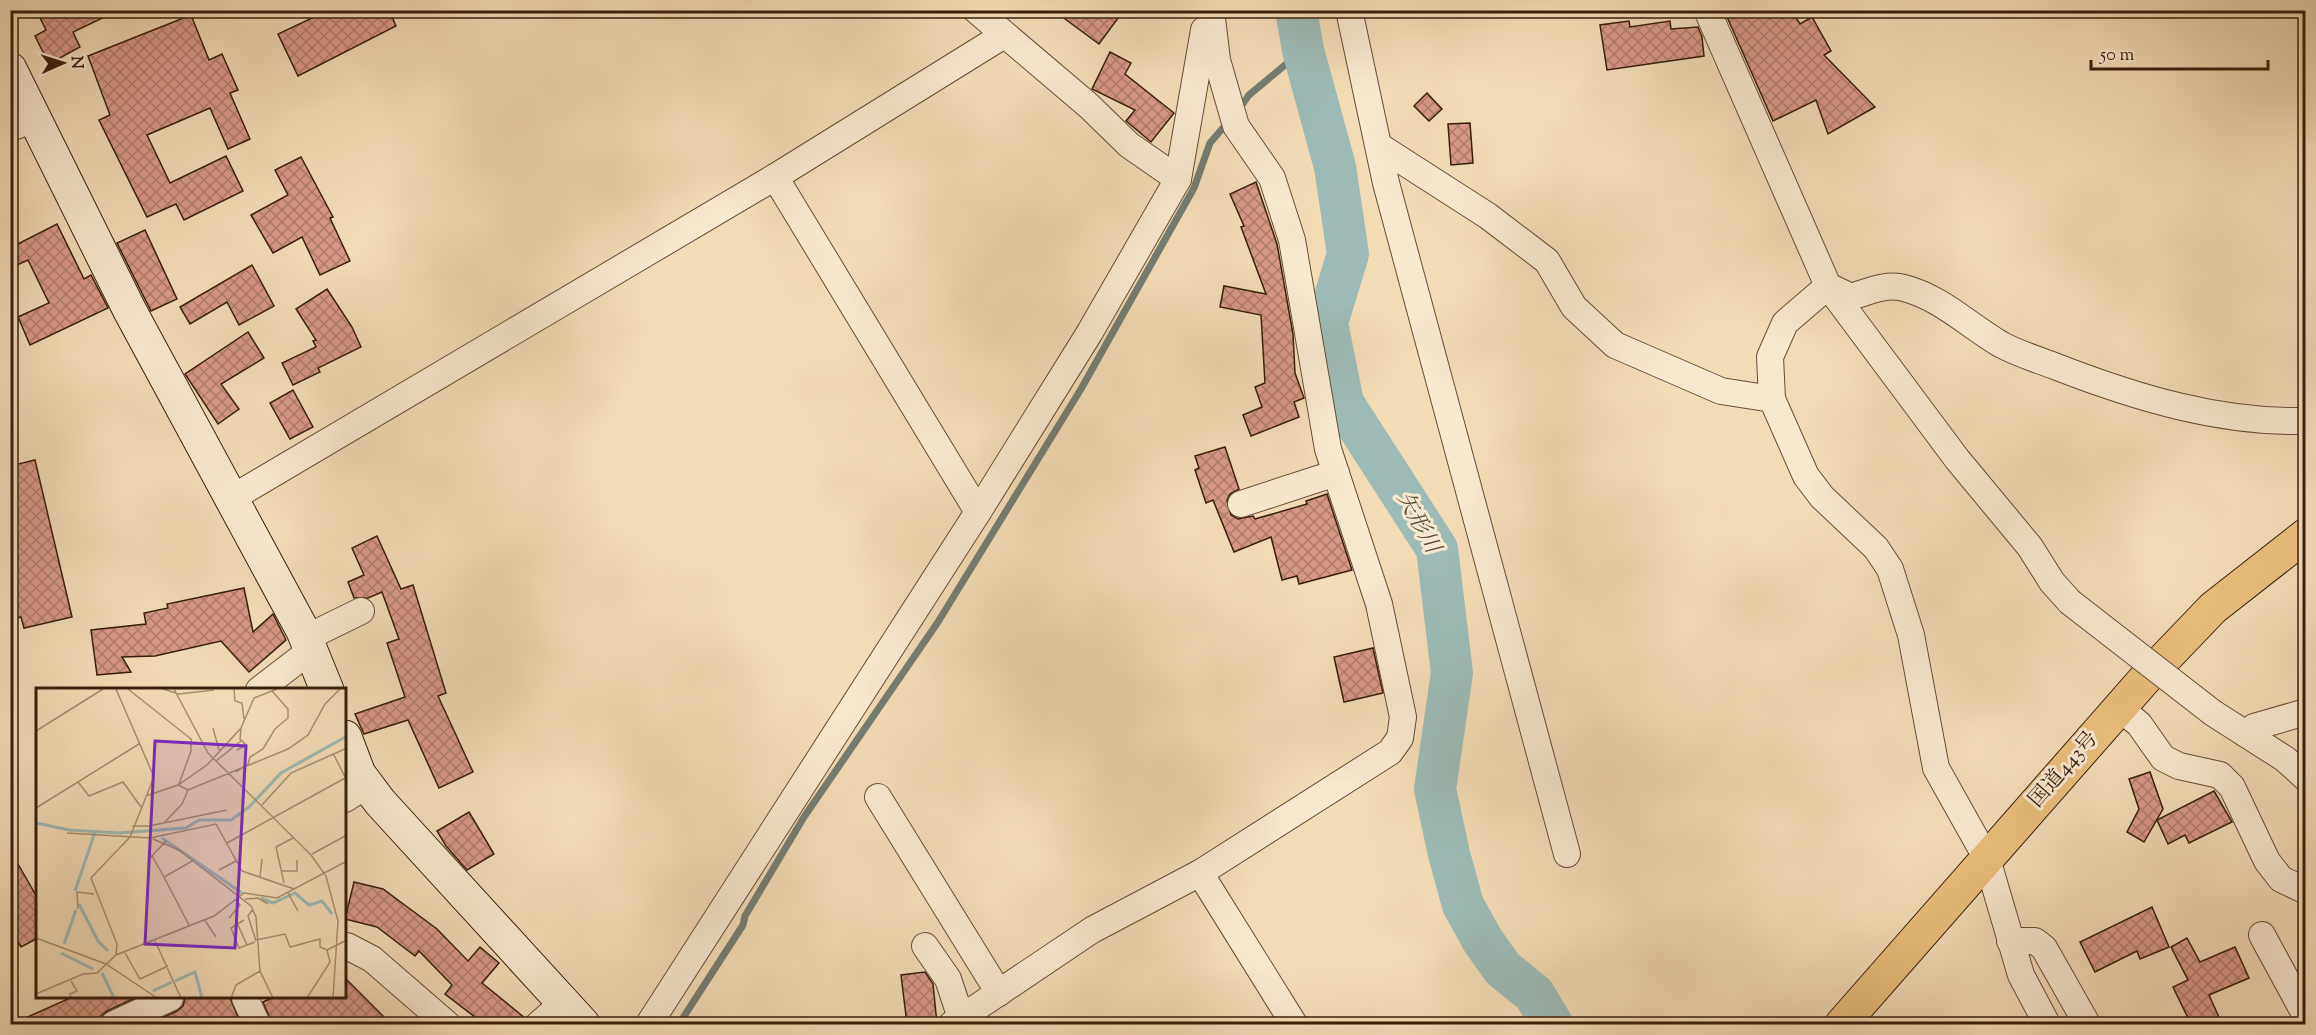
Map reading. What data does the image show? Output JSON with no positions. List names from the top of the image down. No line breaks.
{"streets":{"highway":["国道443号"]},"water":["矢形川"],"scale_bar":"50 m","north":"right"}
